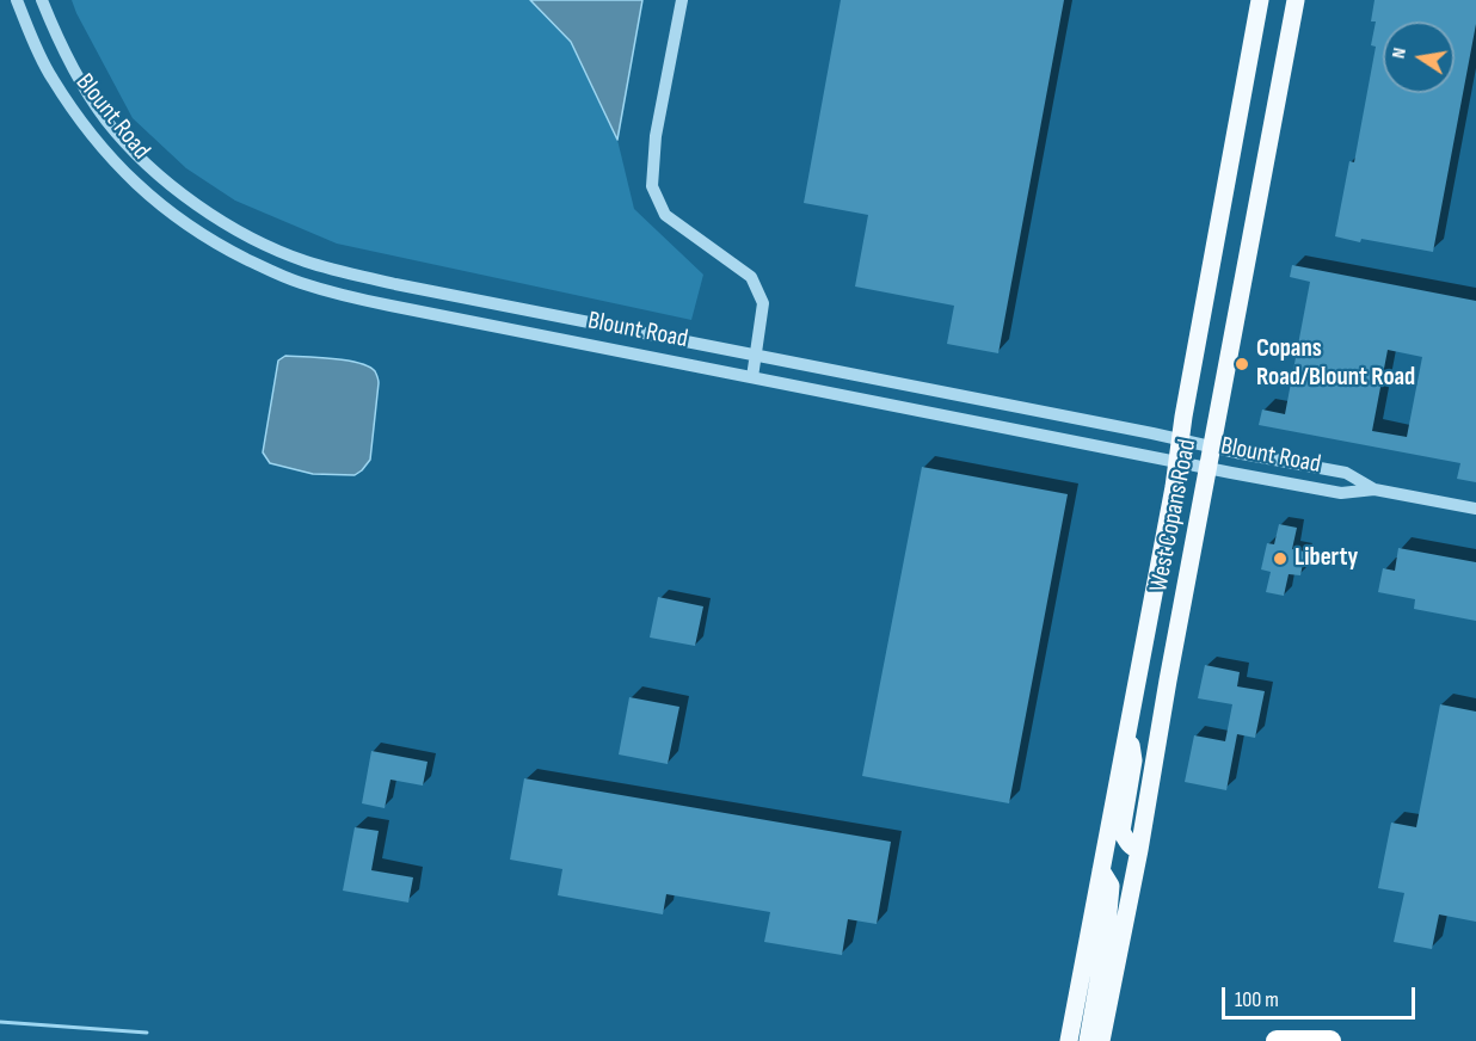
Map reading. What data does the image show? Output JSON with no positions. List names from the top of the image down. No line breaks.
{"streets":{"main road":["West Copans Road"],"street":["Blount Road"]},"crossings":[["Blount Road","West Copans Road"]],"places":["Copans Road/Blount Road","Liberty"],"scale_bar":"100 m","north":"left"}
